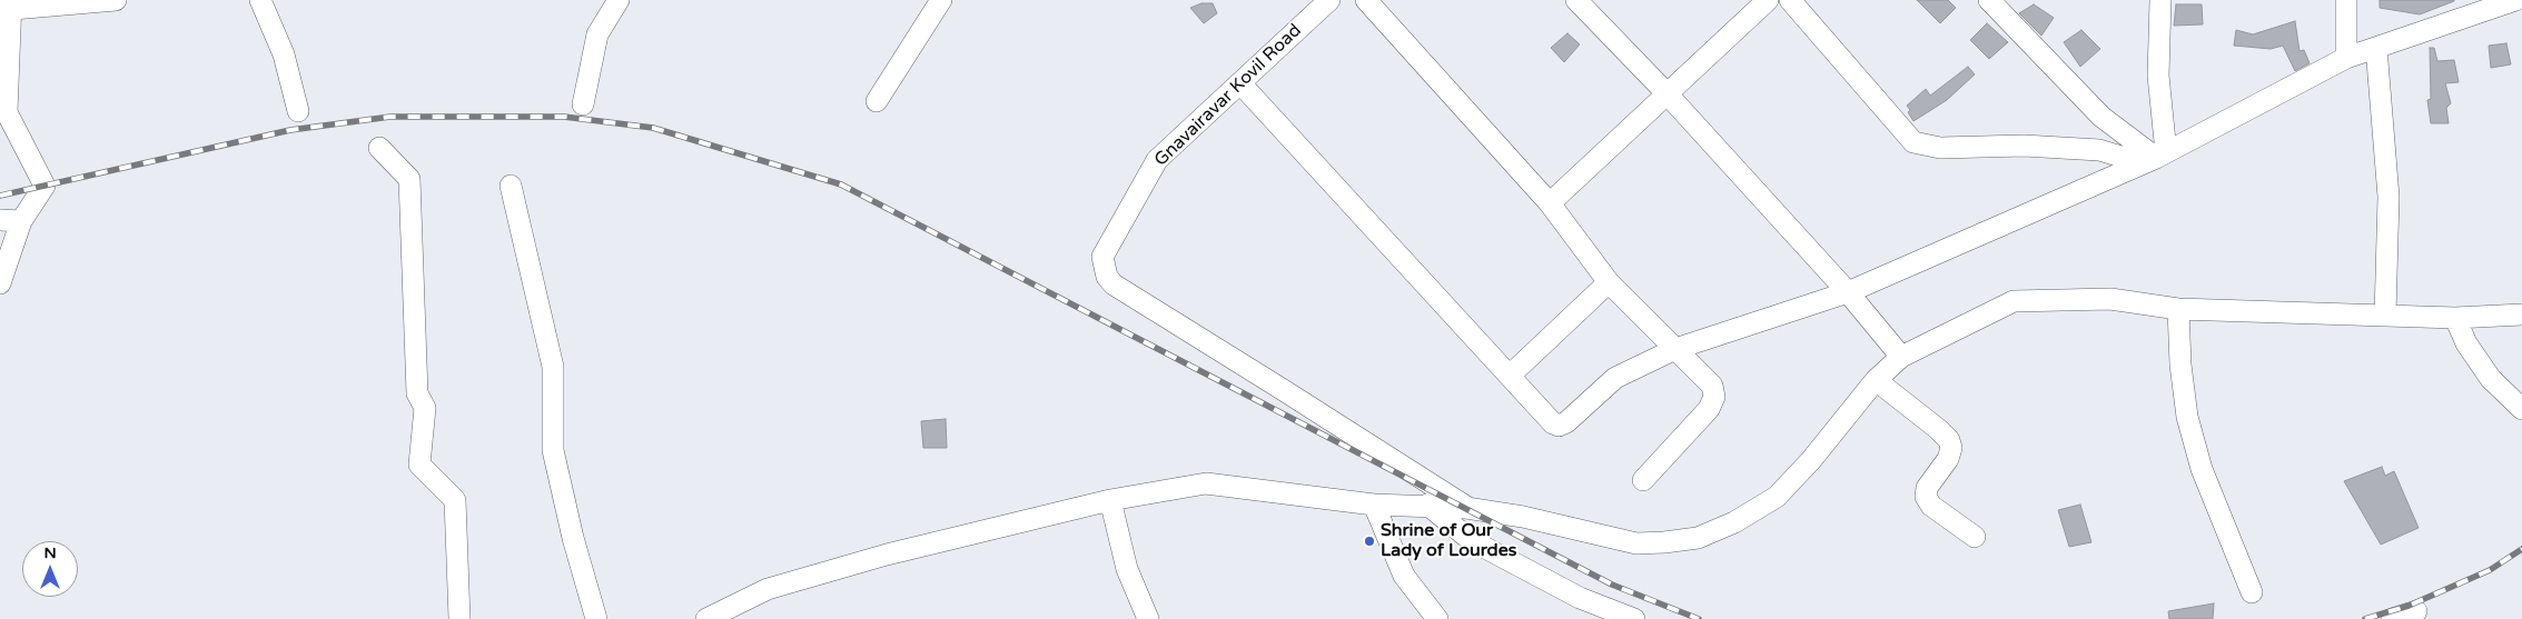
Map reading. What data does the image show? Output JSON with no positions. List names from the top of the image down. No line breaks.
{"streets":{"street":["Gnavairavar Kovil Road"]},"places":["Shrine of Our Lady of Lourdes"],"north":"top"}
